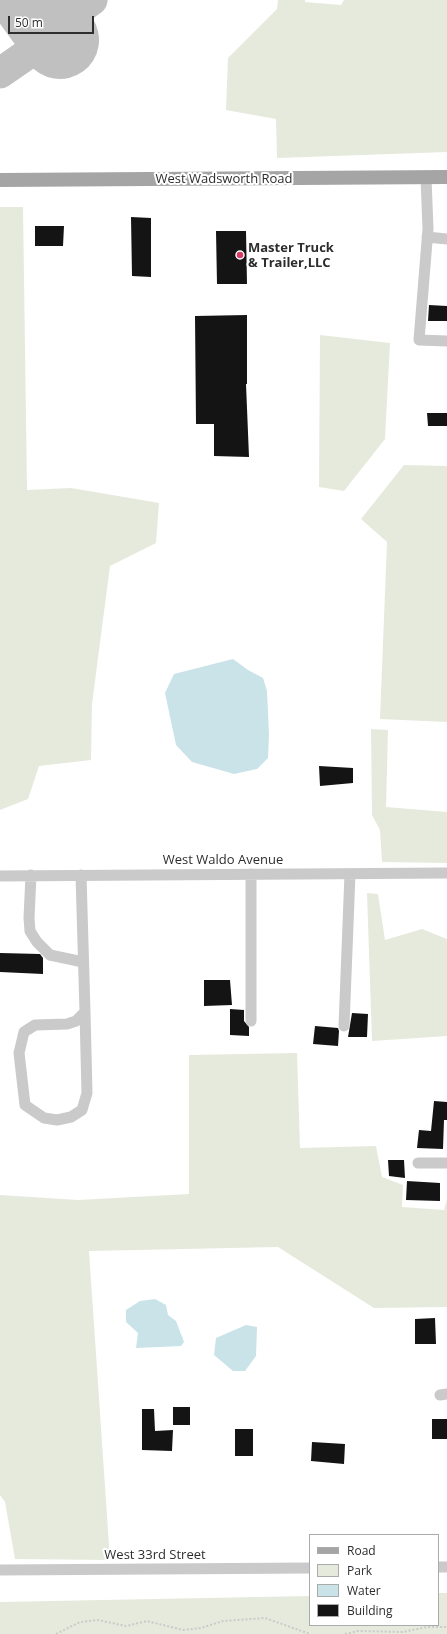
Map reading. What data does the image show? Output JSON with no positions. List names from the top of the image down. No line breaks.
{"streets":{"main road":["West Wadsworth Road"],"street":["West Waldo Avenue","West 33rd Street"]},"places":["Master Truck & Trailer,LLC"],"legend":["Road","Park","Water","Building"],"scale_bar":"50 m"}
